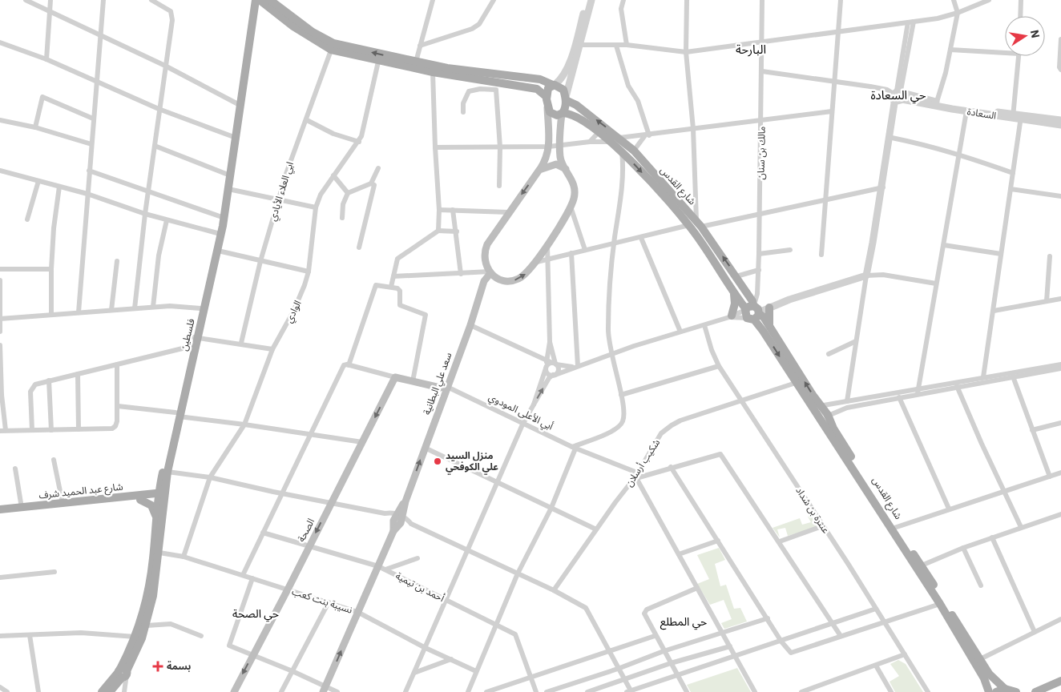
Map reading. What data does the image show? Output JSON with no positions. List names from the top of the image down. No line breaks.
{"streets":{"main road":["شارع القدس","فلسطين","سعد علي البطانية","أبي الأعلى المودوي","شارع عبد الحميد شرف","الصحة"],"street":["السعادة","مالك بن سنان","ابي العلاء الأيادي","الوادي","شكيب أرسلان","عنترة بن شداد","أحمد بن تيمية","نسيبة بنت كعب"]},"crossings":[["السعادة","مالك بن سنان"],["مالك بن سنان","شارع القدس"],["الوادي","نسيبة بنت كعب"],["فلسطين","شارع عبد الحميد شرف"],["فلسطين","نسيبة بنت كعب"],["سعد علي البطانية","أبي الأعلى المودوي"],["أبي الأعلى المودوي","شكيب أرسلان"],["أبي الأعلى المودوي","الصحة"],["شكيب أرسلان","عنترة بن شداد"],["الصحة","أحمد بن تيمية"],["الصحة","نسيبة بنت كعب"]],"one_way":["الصحة"],"districts":["البارحة","حي السعادة","حي الصحة","حي المطلع"],"places":{"other":["منزل السيد علي الكوفحي"],"health":["بسمة"]},"north":"right"}
